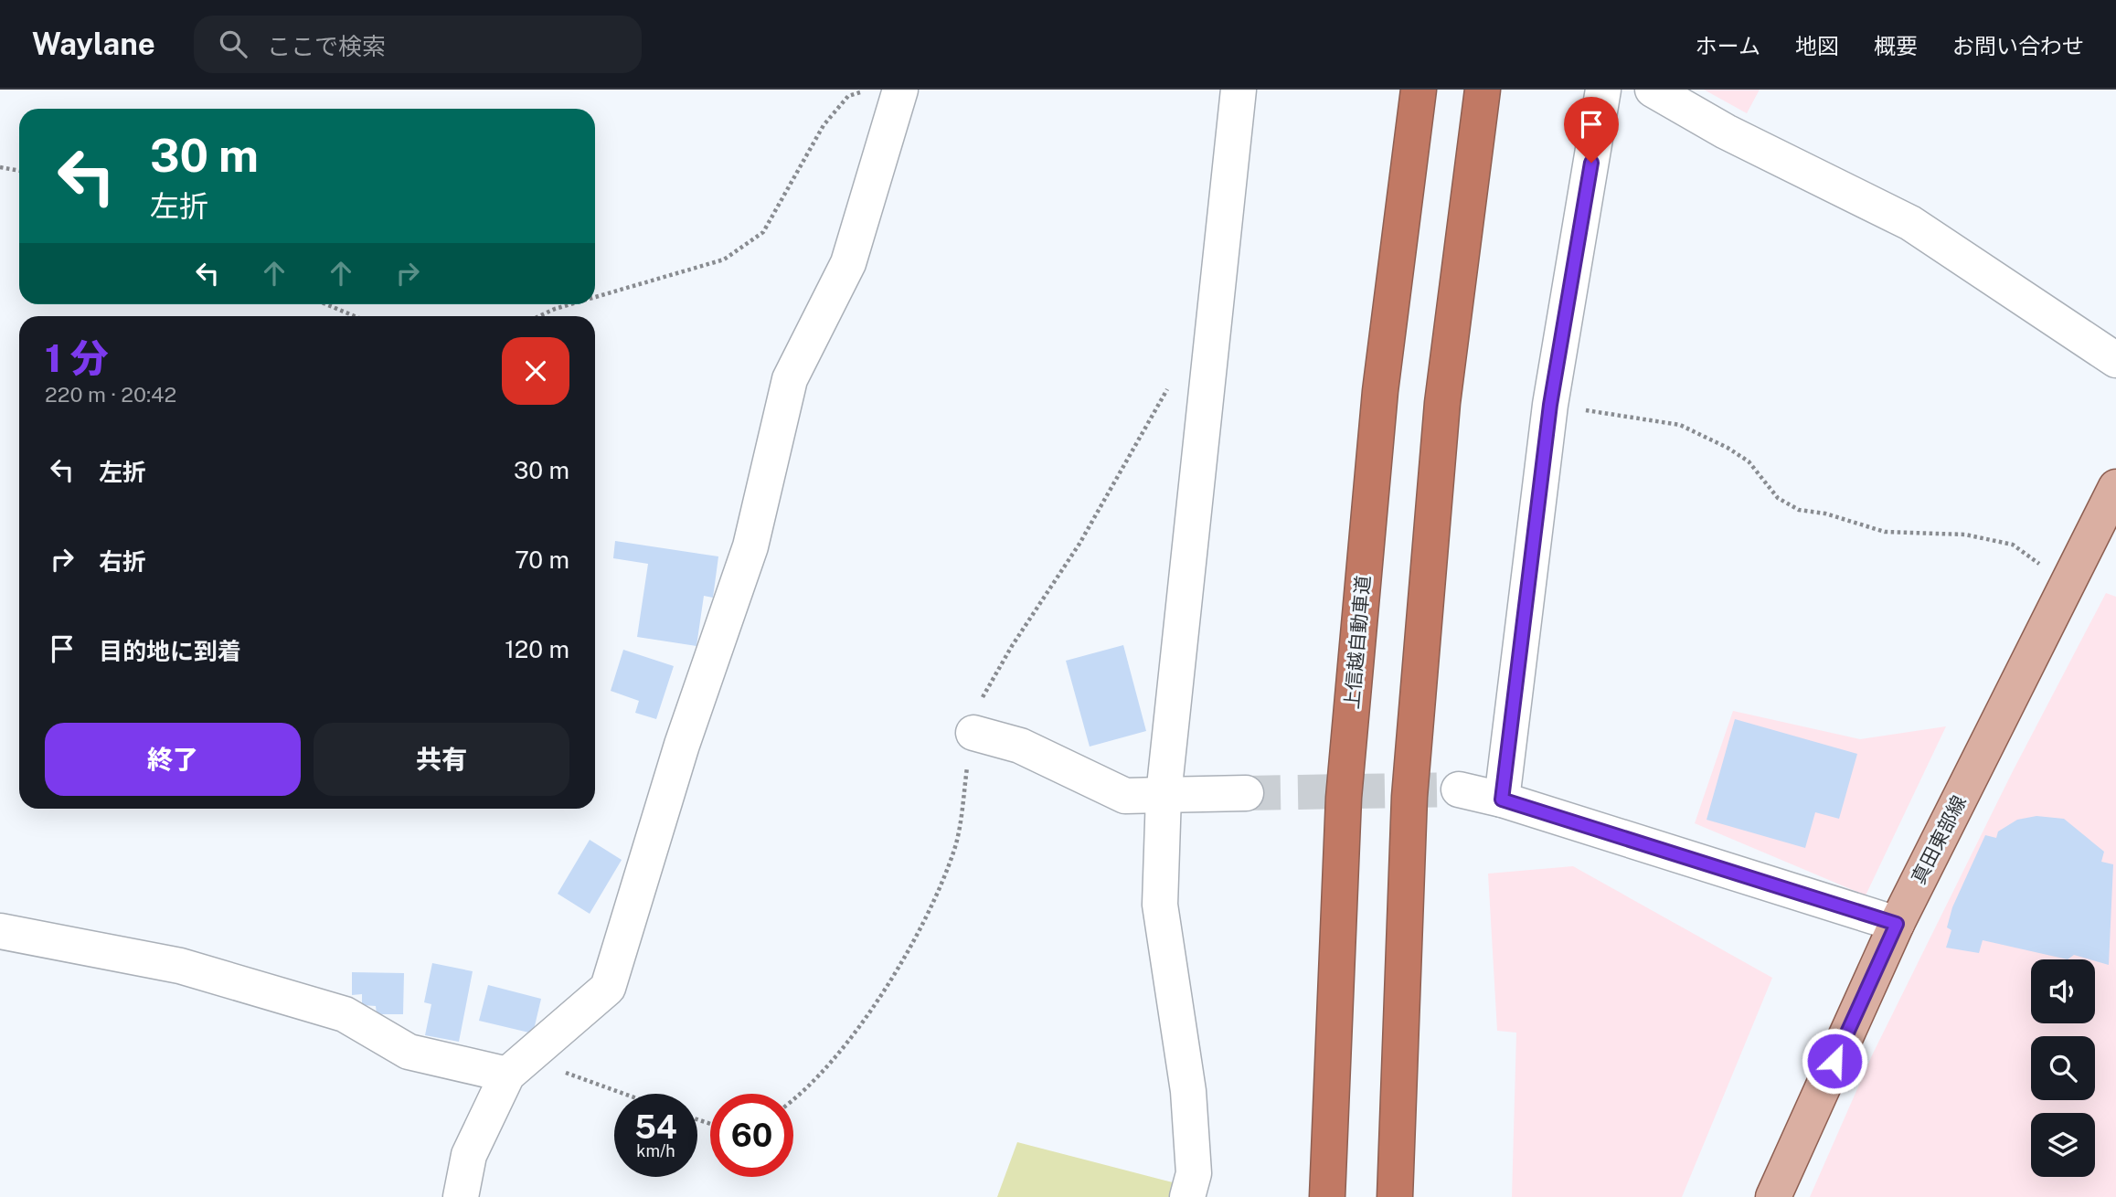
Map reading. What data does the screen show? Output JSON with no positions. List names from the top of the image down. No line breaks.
{"streets":{"highway":["上信越自動車道"],"main road":["真田東部線"]},"page":{"header":"Waylane","search":"ここで検索","nav":["ホーム","地図","概要","お問い合わせ"],"turn":["30 m","左折"],"heading":["1 分","220 m · 20:42"],"list":[{"name":"左折","value":"30 m"},{"name":"右折","value":"70 m"},{"name":"目的地に到着","value":"120 m"}],"buttons":["終了","共有"],"speed":"54 km/h","limit":"60"}}
